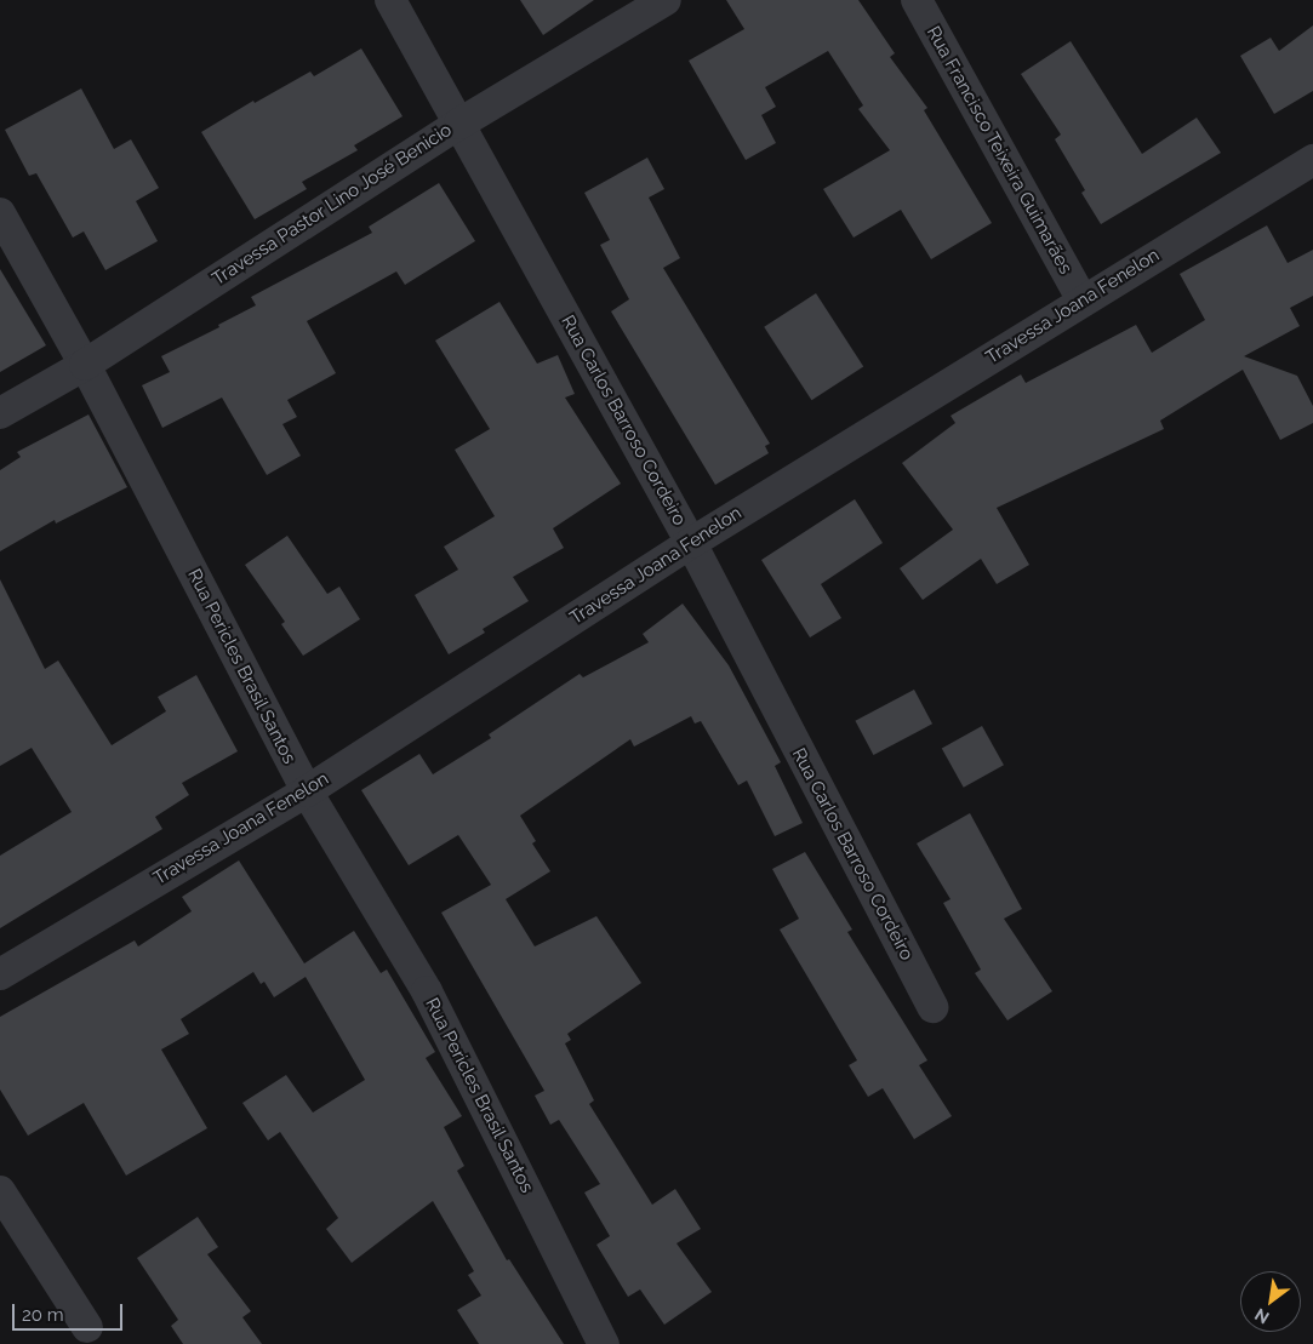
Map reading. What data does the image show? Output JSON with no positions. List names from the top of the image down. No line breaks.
{"streets":{"street":["Rua Francisco Teixeira Guimarães","Travessa Pastor Lino José Benicio","Travessa Joana Fenelon","Rua Carlos Barroso Cordeiro","Rua Pericles Brasil Santos"]},"crossings":[["Rua Francisco Teixeira Guimarães","Travessa Joana Fenelon"],["Travessa Pastor Lino José Benicio","Rua Carlos Barroso Cordeiro"],["Travessa Pastor Lino José Benicio","Rua Pericles Brasil Santos"],["Travessa Joana Fenelon","Rua Carlos Barroso Cordeiro"],["Travessa Joana Fenelon","Rua Pericles Brasil Santos"]],"scale_bar":"20 m","north":"bottom left"}
